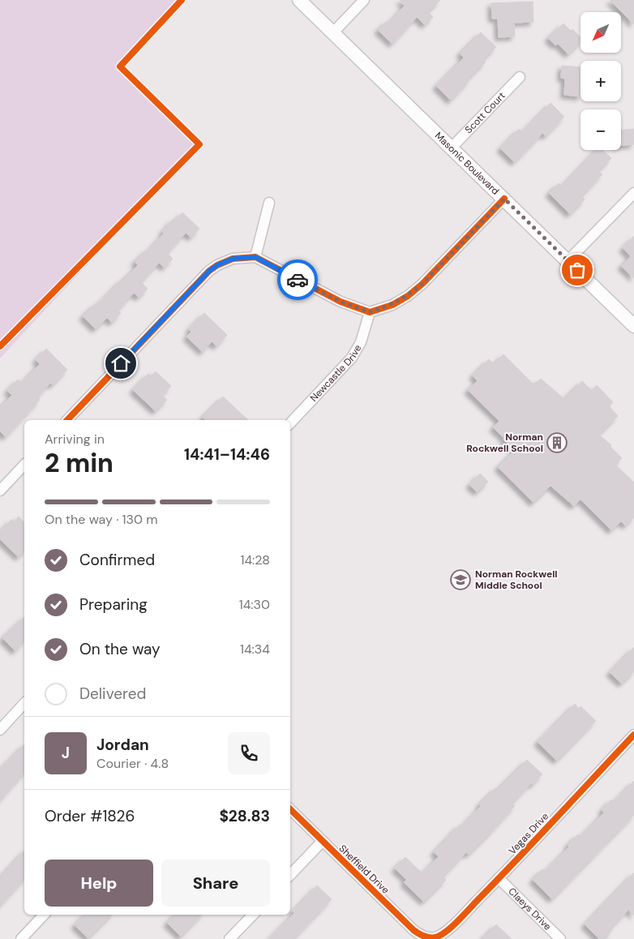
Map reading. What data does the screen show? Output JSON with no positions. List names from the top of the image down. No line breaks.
{"streets":{"street":["Scott Court","Masonic Boulevard","Newcastle Drive","Vegas Drive","Sheffield Drive","Claeys Drive"]},"crossings":[["Scott Court","Masonic Boulevard"],["Vegas Drive","Sheffield Drive"],["Vegas Drive","Claeys Drive"]],"places":{"building":["Norman Rockwell School"],"school or university":["Norman Rockwell Middle School"]},"north":"bottom left","page":{"map_buttons":["+","−"],"heading":["2 min","Arriving in","14:41–14:46"],"panel":["Jordan","Courier · 4.8","Order #1826","$28.83"],"bar":"On the way · 130 m","list":[["Confirmed","14:28"],["Preparing","14:30"],["On the way","14:34"],"Delivered"],"round":"J","buttons":["Help","Share"]}}
